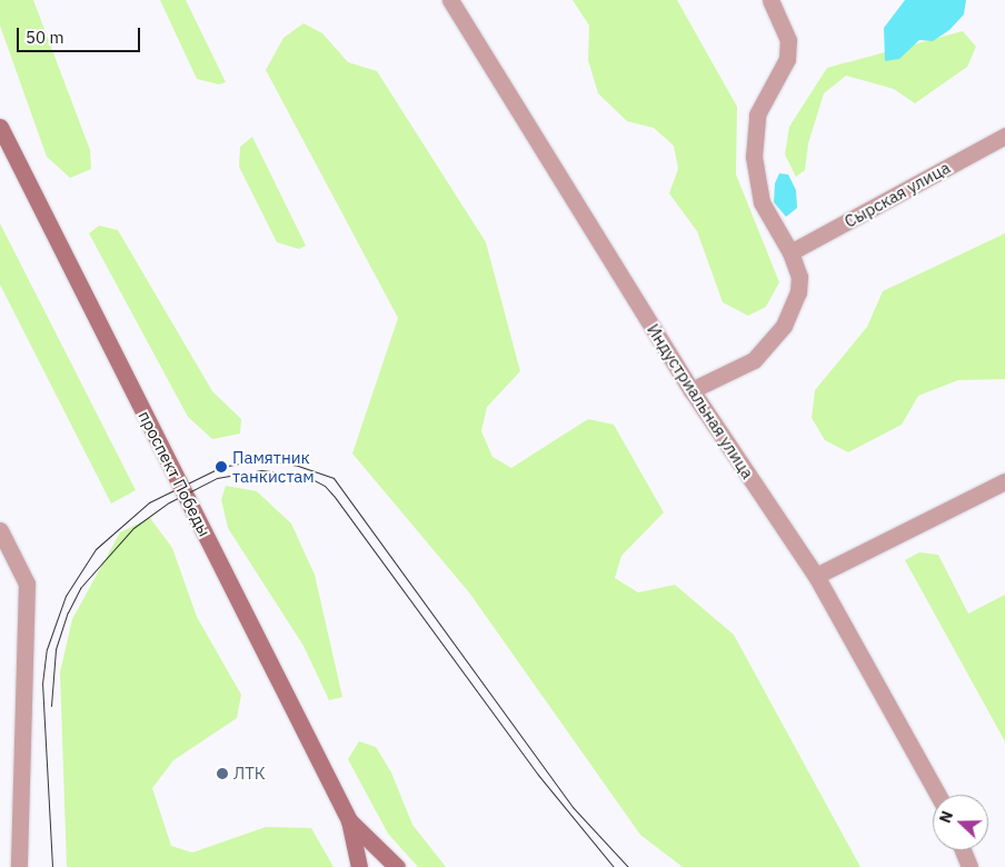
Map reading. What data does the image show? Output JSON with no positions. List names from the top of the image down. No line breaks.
{"streets":{"main road":["проспект Победы"],"street":["Сырская улица","Индустриальная улица"]},"places":["Памятник танкистам","ЛТК"],"scale_bar":"50 m","north":"left"}
